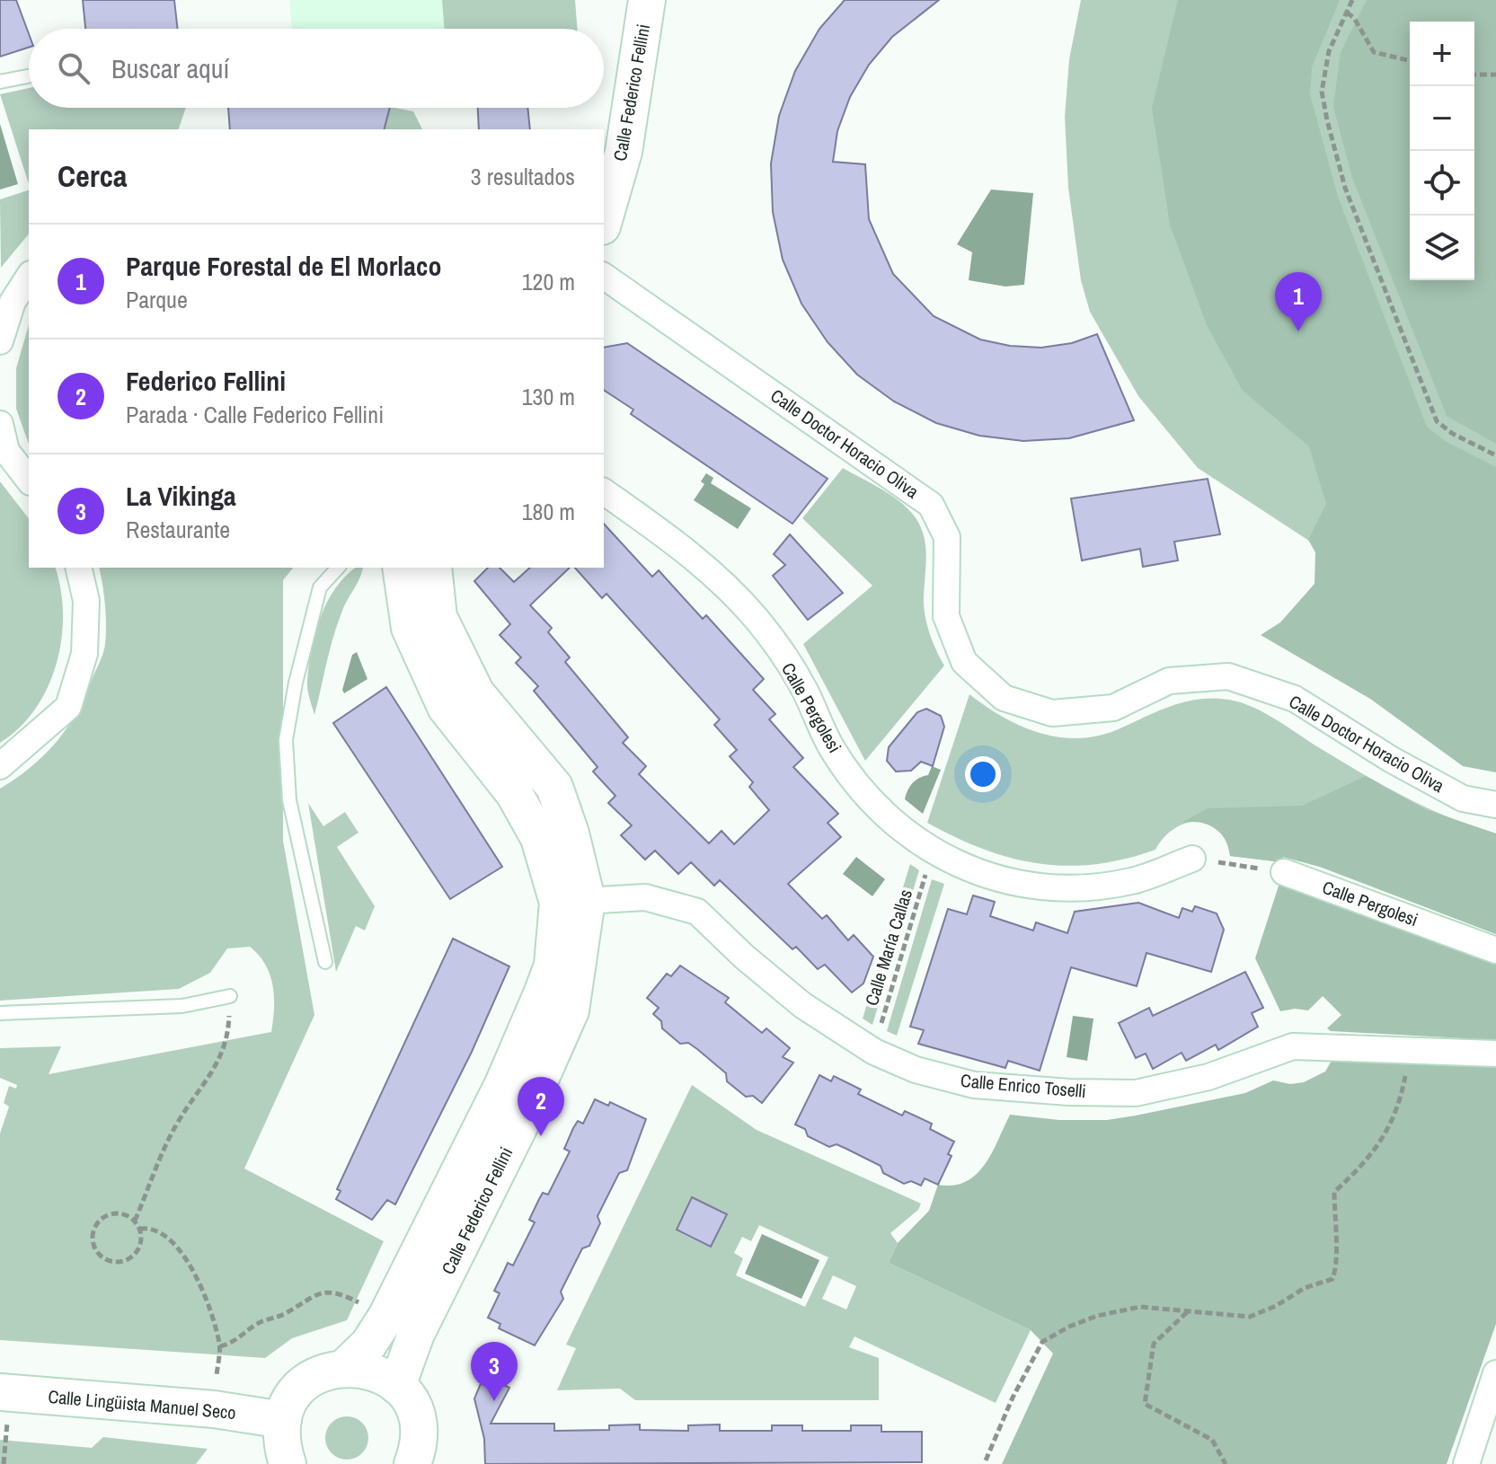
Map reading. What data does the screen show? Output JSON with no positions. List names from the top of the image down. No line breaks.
{"streets":{"street":["Calle Federico Fellini","Calle Doctor Horacio Oliva","Calle Pergolesi","Calle Enrico Toselli","Calle Lingüista Manuel Seco"],"path":["Calle María Callas"]},"crossings":[["Calle Federico Fellini","Calle Enrico Toselli"]],"page":{"map_buttons":["+","−"],"search":"Buscar aquí","heading":["Cerca","3 resultados"],"list":[{"mark":"1","name":"Parque Forestal de El Morlaco","note":"Parque","value":"120 m"},{"mark":"2","name":"Federico Fellini","note":"Parada · Calle Federico Fellini","value":"130 m"},{"mark":"3","name":"La Vikinga","note":"Restaurante","value":"180 m"}],"pins":["1","2","3"]}}
